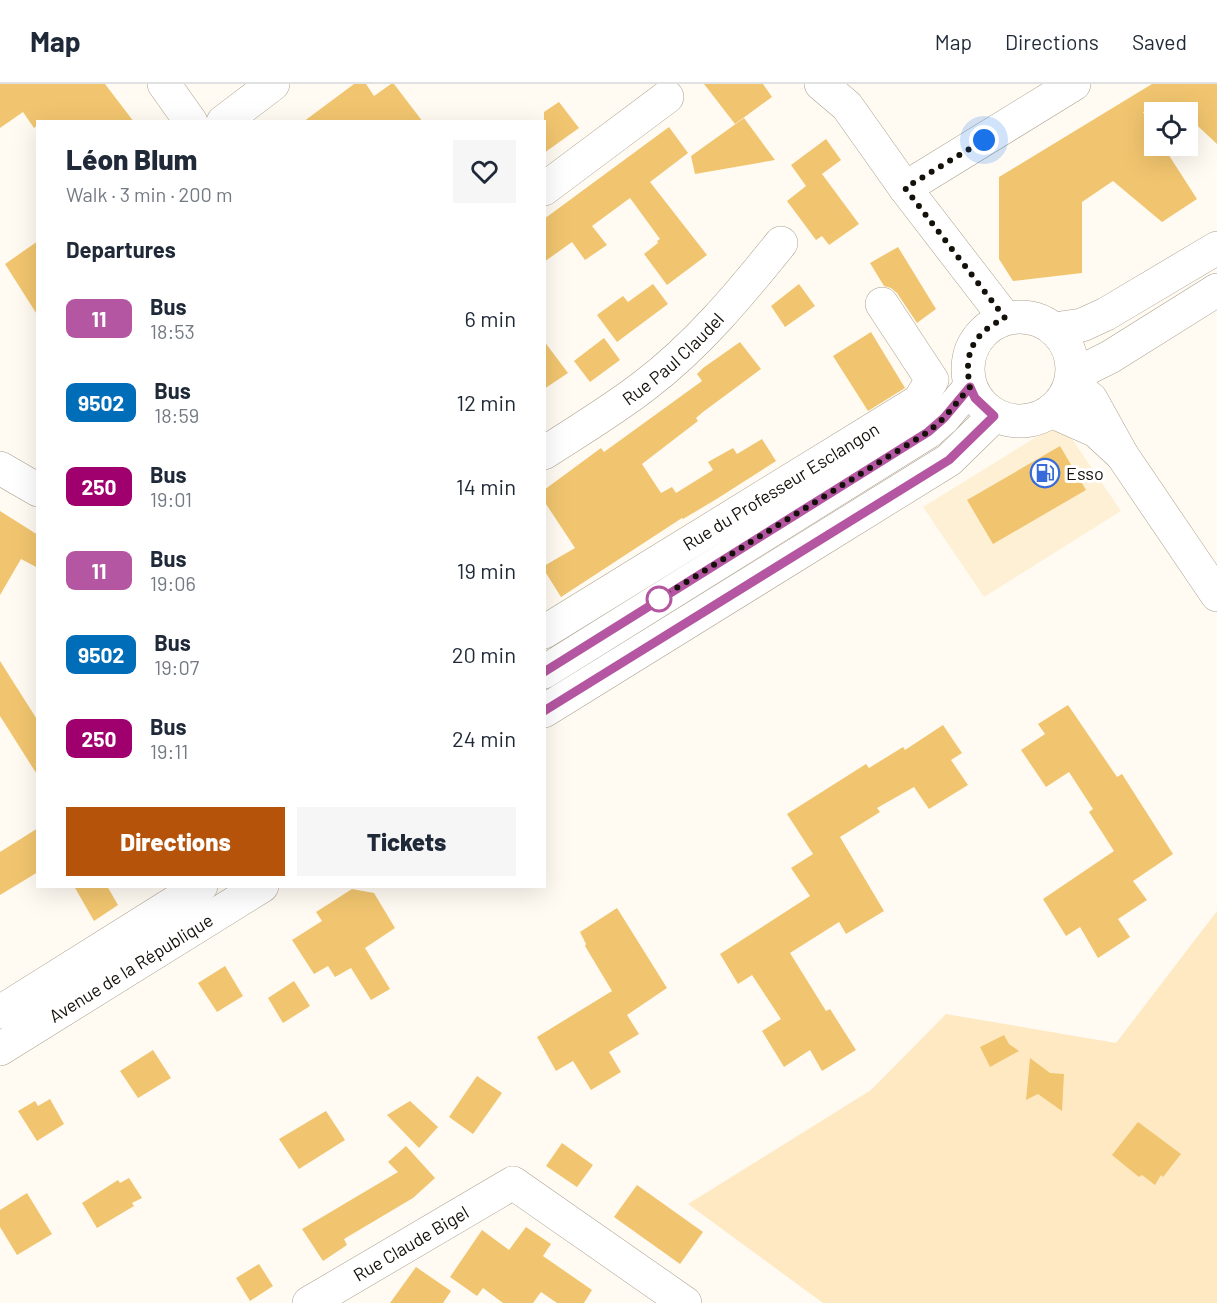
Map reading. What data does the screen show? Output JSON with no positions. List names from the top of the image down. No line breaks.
{"streets":{"street":["Rue Paul Claudel","Rue du Professeur Esclangon","Avenue de la République","Rue Claude Bigel"]},"places":{"fuel station":["Esso"]},"lines":["bus line 11"],"page":{"header":"Map","nav":["Map","Directions","Saved"],"heading":[["Léon Blum","Walk · 3 min · 200 m"],"Departures"],"list":[{"mark":"11","name":"Bus","note":"18:53","value":"6 min"},{"mark":"9502","name":"Bus","note":"18:59","value":"12 min"},{"mark":"250","name":"Bus","note":"19:01","value":"14 min"},{"mark":"11","name":"Bus","note":"19:06","value":"19 min"},{"mark":"9502","name":"Bus","note":"19:07","value":"20 min"},{"mark":"250","name":"Bus","note":"19:11","value":"24 min"}],"buttons":["Directions","Tickets"]}}
